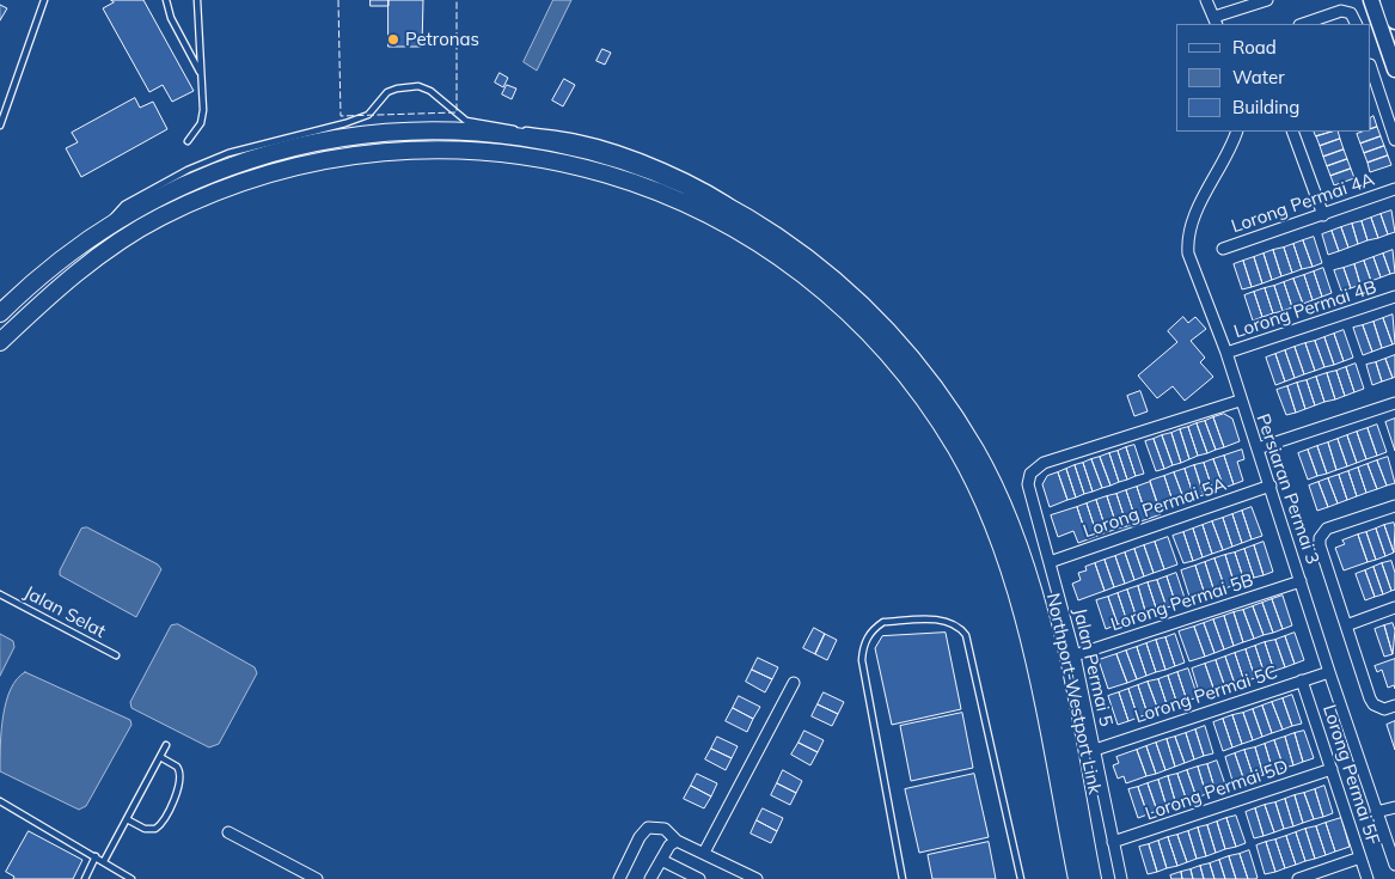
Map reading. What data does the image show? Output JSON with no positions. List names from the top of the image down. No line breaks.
{"streets":{"main road":["Northport-Westport Link"],"street":["Lorong Permai 4A","Lorong Permai 4B","Persiaran Permai 3","Lorong Permai 5A","Lorong Permai 5B","Jalan Permai 5","Lorong Permai 5C","Lorong Permai 5F","Lorong Permai 5D"],"lane":["Jalan Selat"]},"crossings":[["Lorong Permai 4B","Persiaran Permai 3"],["Persiaran Permai 3","Lorong Permai 5A"],["Persiaran Permai 3","Lorong Permai 5B"],["Persiaran Permai 3","Jalan Permai 5"],["Persiaran Permai 3","Lorong Permai 5C"],["Lorong Permai 5A","Jalan Permai 5"],["Lorong Permai 5B","Jalan Permai 5"],["Jalan Permai 5","Lorong Permai 5C"],["Jalan Permai 5","Lorong Permai 5D"],["Lorong Permai 5C","Lorong Permai 5F"],["Lorong Permai 5F","Lorong Permai 5D"]],"places":["Petronas"],"legend":["Road","Water","Building"]}
